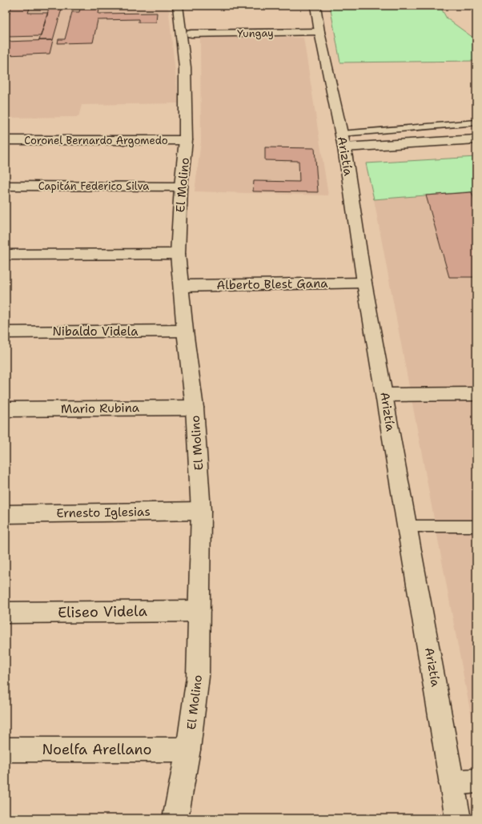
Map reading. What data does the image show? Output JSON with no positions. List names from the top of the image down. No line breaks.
{"streets":{"main road":["Yungay","Coronel Bernardo Argomedo","Ariztía","El Molino","Capitán Federico Silva","Alberto Blest Gana","Nibaldo Videla","Mario Rubina","Ernesto Iglesias","Eliseo Videla","Noelfa Arellano"]},"crossings":[["Yungay","Ariztía"],["Yungay","El Molino"],["Coronel Bernardo Argomedo","El Molino"],["Ariztía","Alberto Blest Gana"],["El Molino","Capitán Federico Silva"],["El Molino","Alberto Blest Gana"],["El Molino","Nibaldo Videla"],["El Molino","Mario Rubina"],["El Molino","Ernesto Iglesias"],["El Molino","Eliseo Videla"],["El Molino","Noelfa Arellano"]]}
